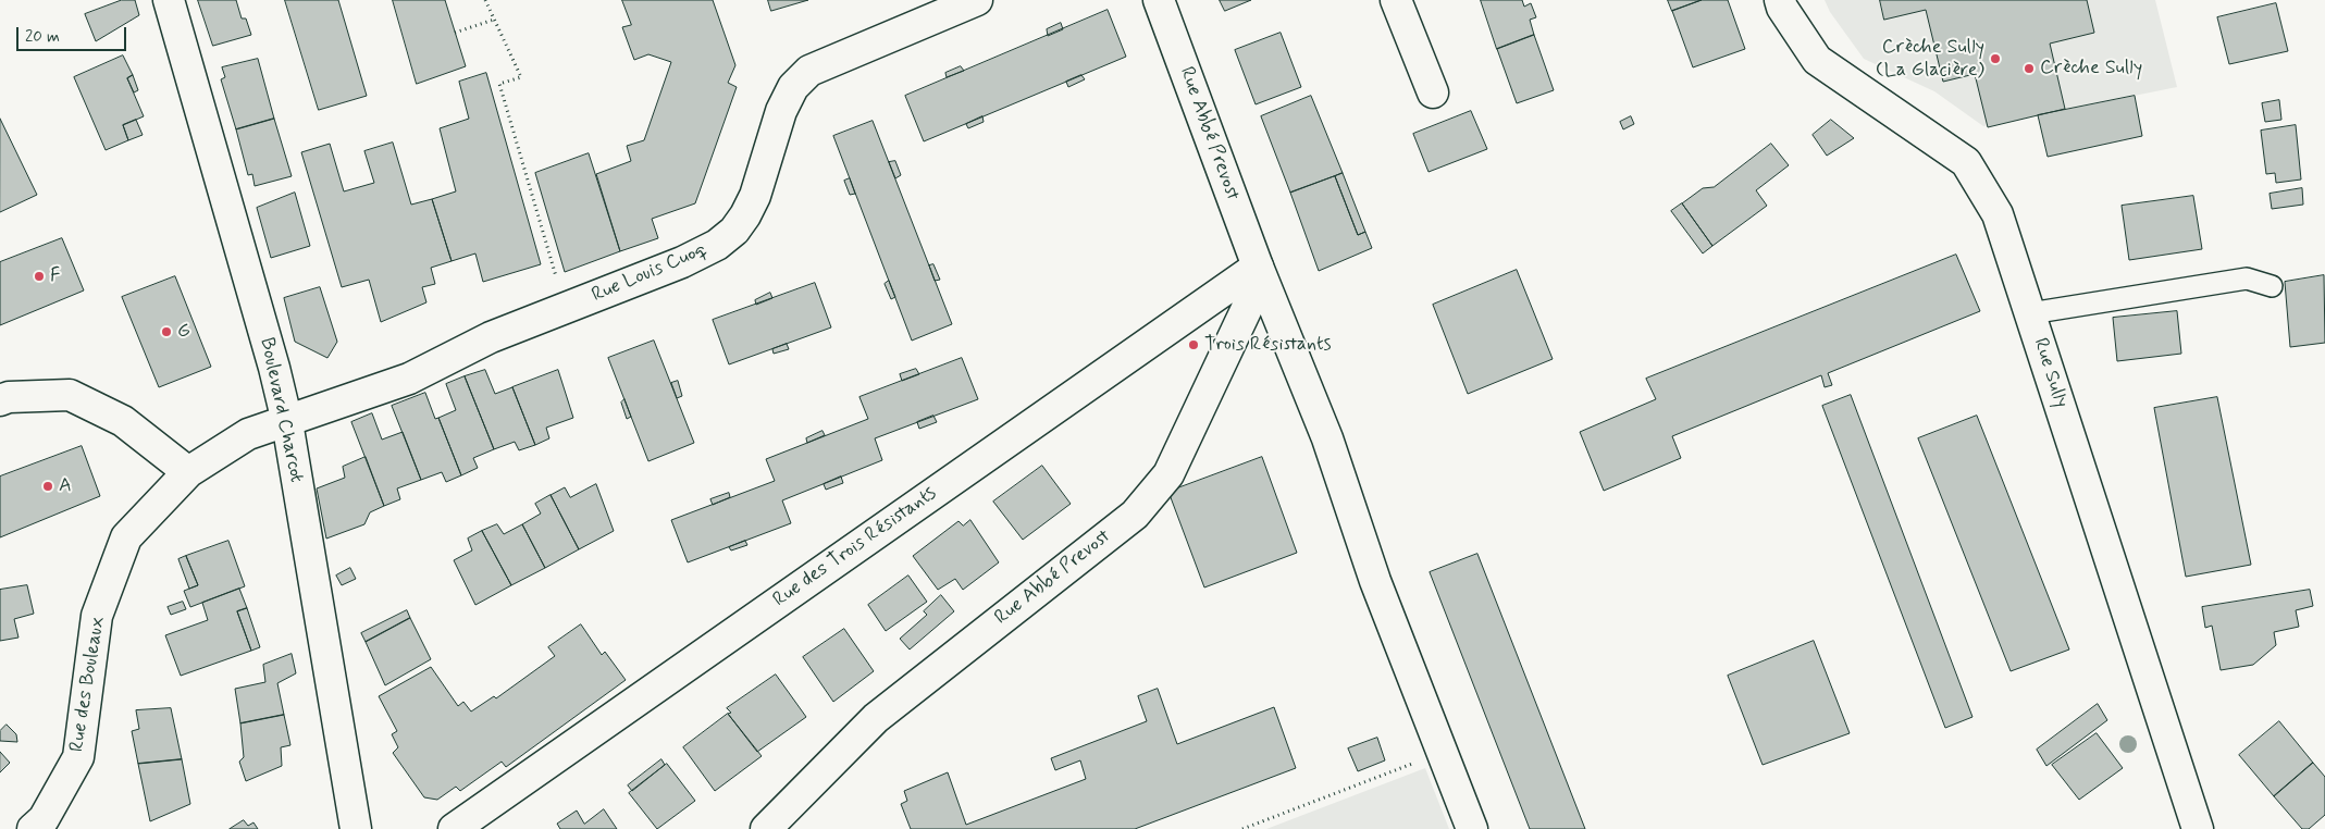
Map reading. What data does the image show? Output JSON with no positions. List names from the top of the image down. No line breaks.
{"streets":{"street":["Rue Abbé Prevost","Rue Louis Cuoq","Rue Sully","Boulevard Charcot","Rue des Trois Résistants","Rue des Bouleaux"]},"crossings":[["Rue Abbé Prevost","Rue des Trois Résistants"],["Rue Louis Cuoq","Boulevard Charcot"],["Rue Louis Cuoq","Rue des Bouleaux"],["Boulevard Charcot","Rue des Bouleaux"]],"places":["Crèche Sully (La Glacière)","Crèche Sully","F","G","Trois Résistants","A"],"scale_bar":"20 m"}
